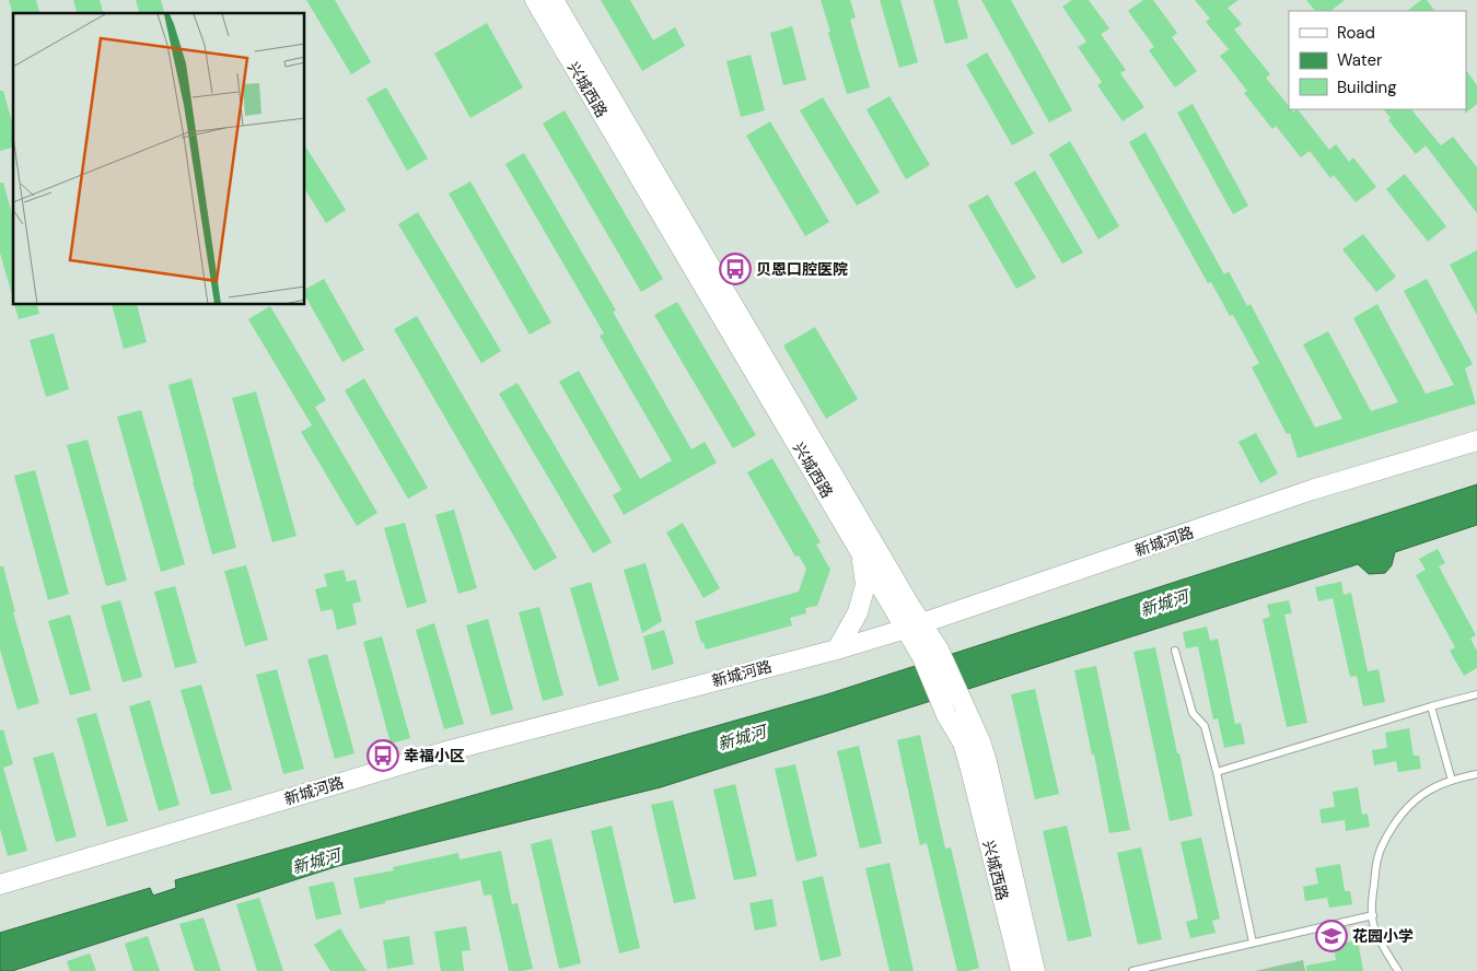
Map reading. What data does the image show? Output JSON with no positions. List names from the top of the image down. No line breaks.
{"streets":{"street":["兴城西路","新城河路"]},"crossings":[["兴城西路","新城河路"]],"water":["新城河"],"places":{"bus stop":["贝恩口腔医院","幸福小区"],"school or university":["花园小学"]},"legend":["Road","Water","Building"]}
